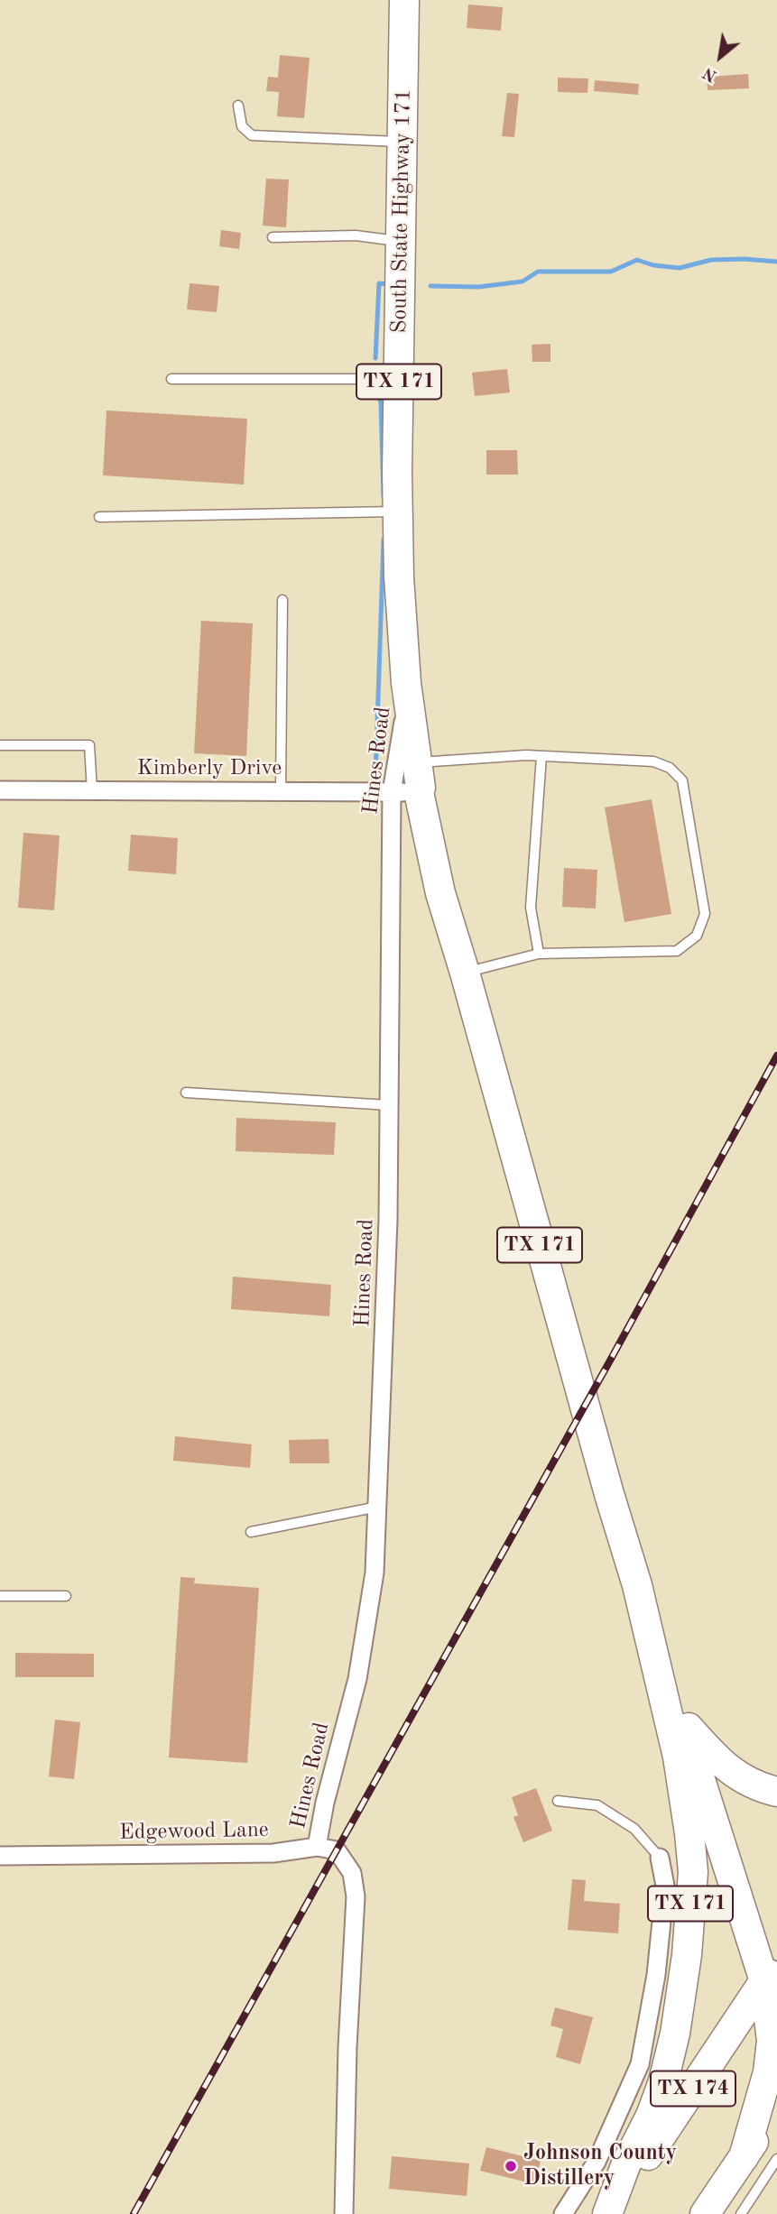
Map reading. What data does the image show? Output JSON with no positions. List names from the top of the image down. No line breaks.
{"streets":{"main road":["South State Highway 171","TX 171","TX 174"],"street":["Hines Road","Kimberly Drive","Edgewood Lane"]},"crossings":[["South State Highway 171","TX 171"],["TX 171","Hines Road"],["TX 171","Kimberly Drive"],["TX 171","TX 174"],["Hines Road","Kimberly Drive"],["Hines Road","Edgewood Lane"]],"places":["Johnson County Distillery"],"north":"bottom left"}
